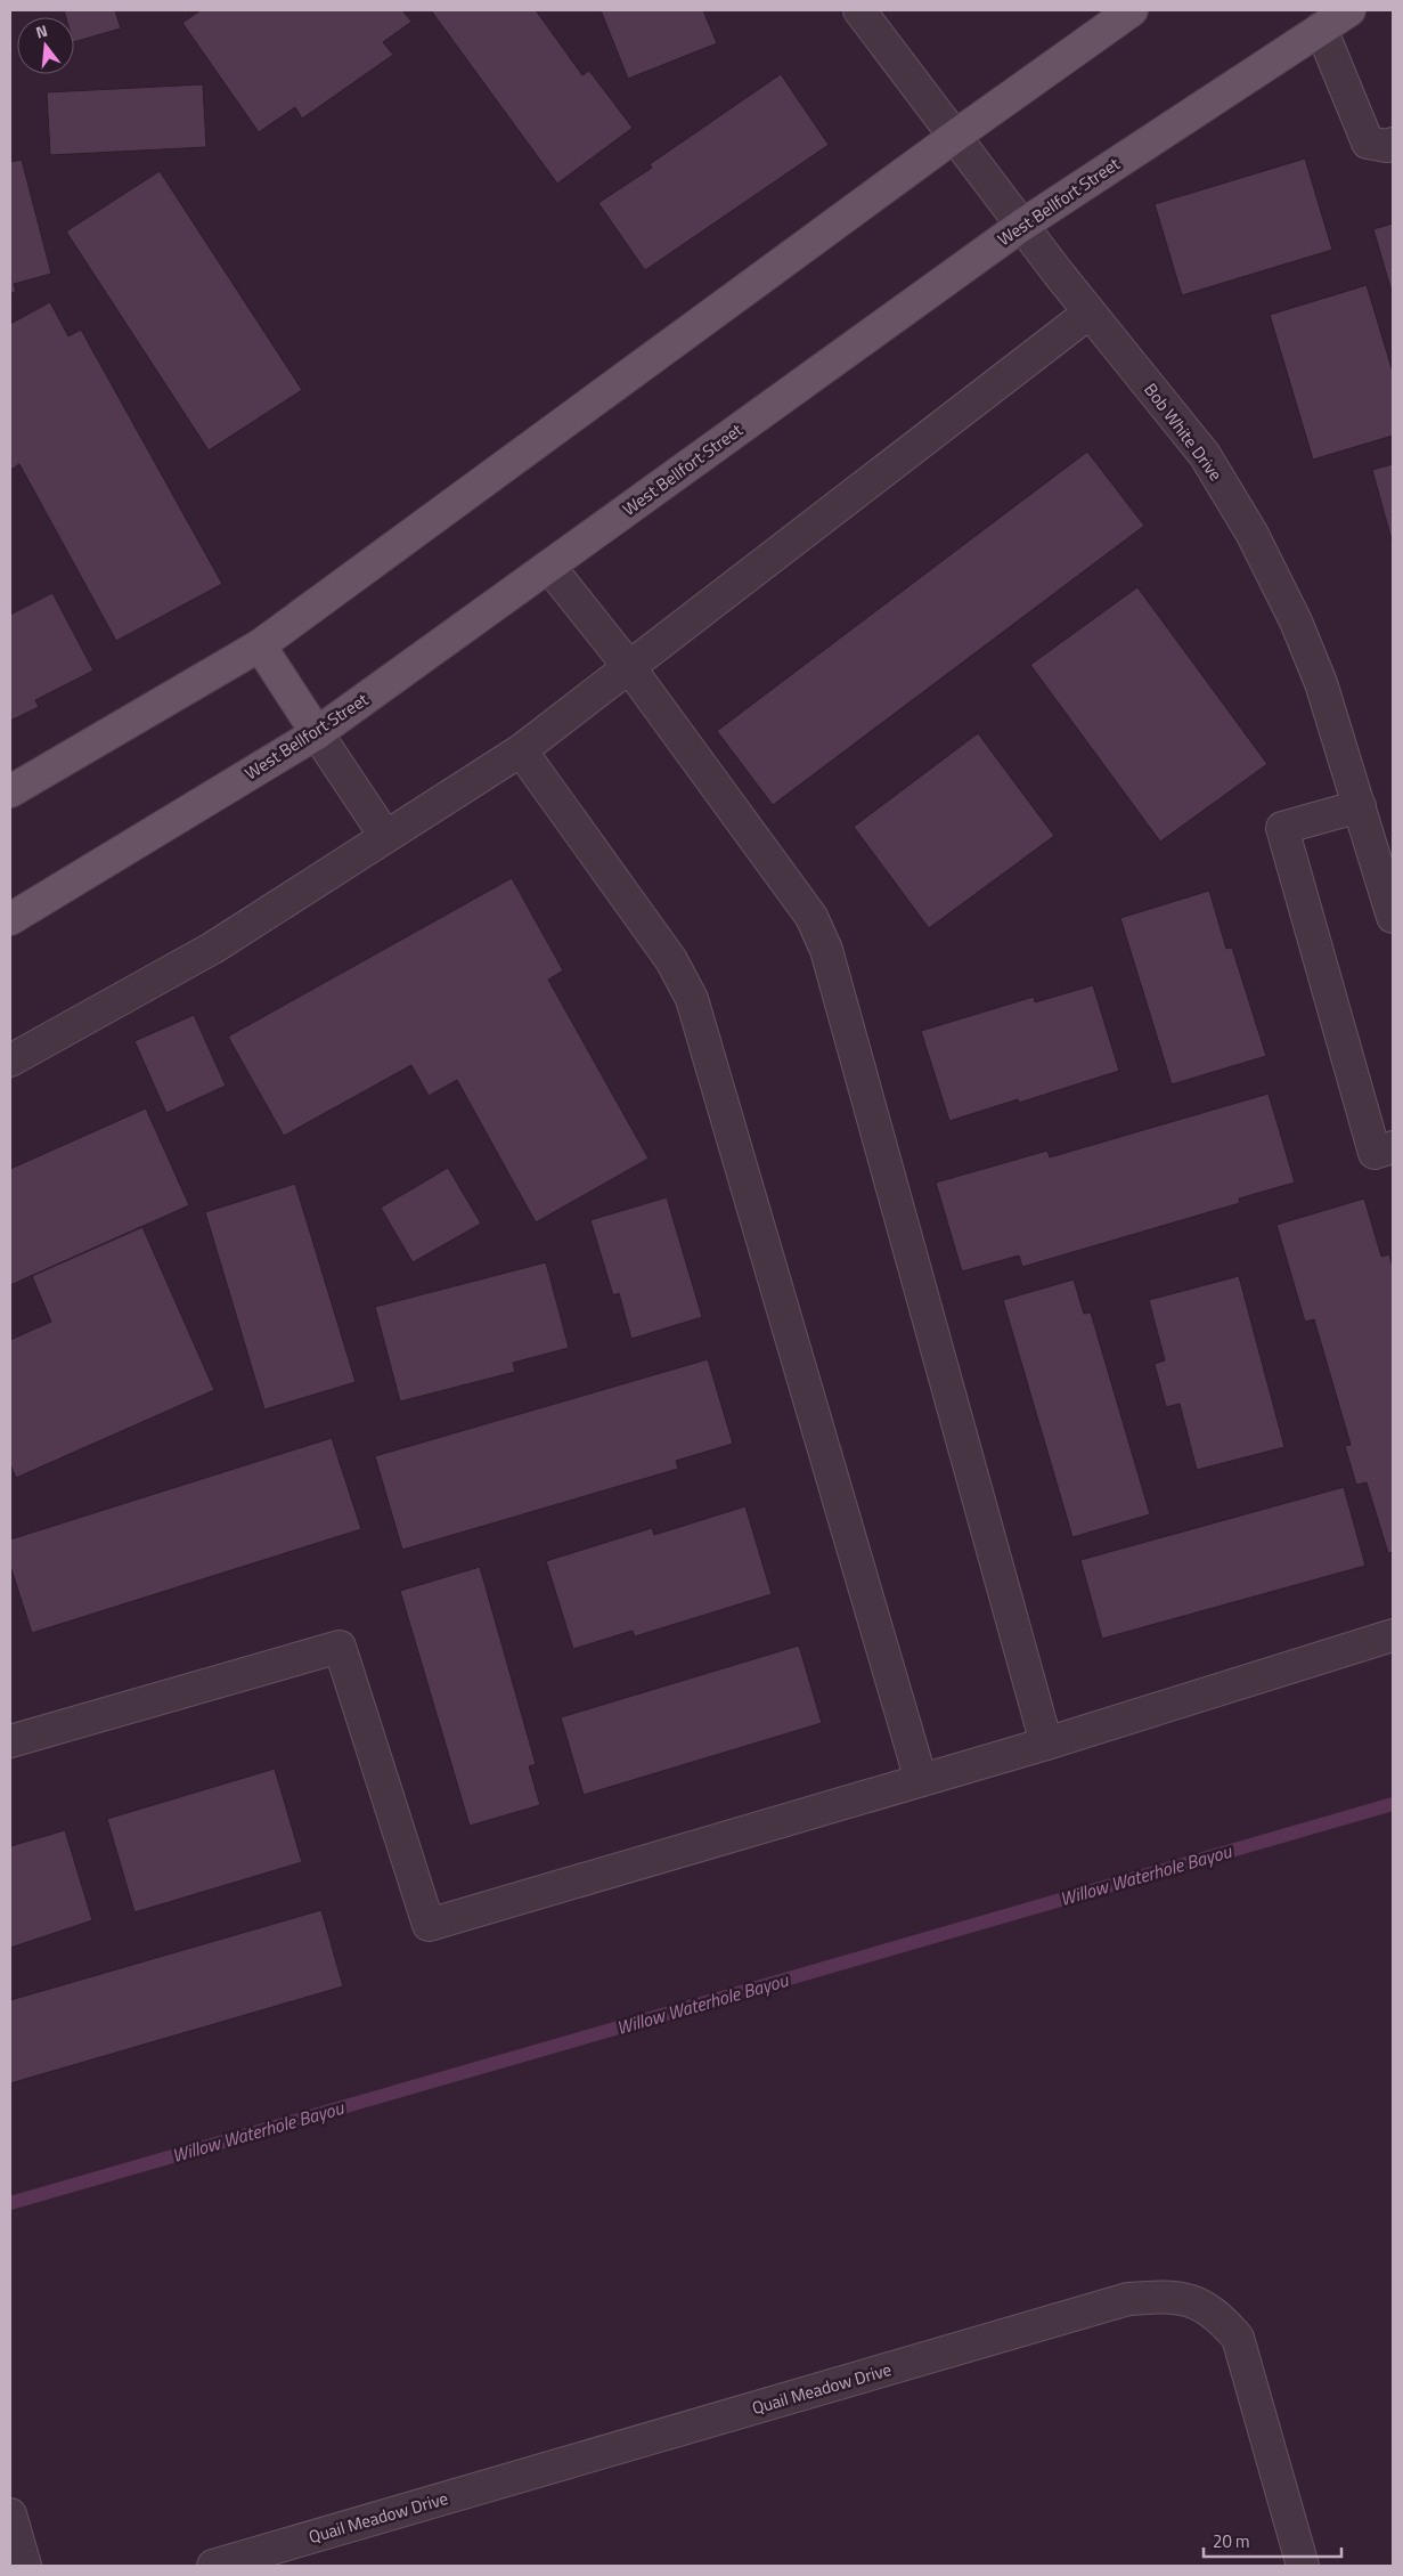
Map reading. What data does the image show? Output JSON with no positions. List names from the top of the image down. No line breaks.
{"streets":{"main road":["West Bellfort Street"],"street":["Bob White Drive","Quail Meadow Drive"]},"crossings":[["West Bellfort Street","Bob White Drive"]],"water":["Willow Waterhole Bayou"],"scale_bar":"20 m","north":"top"}
